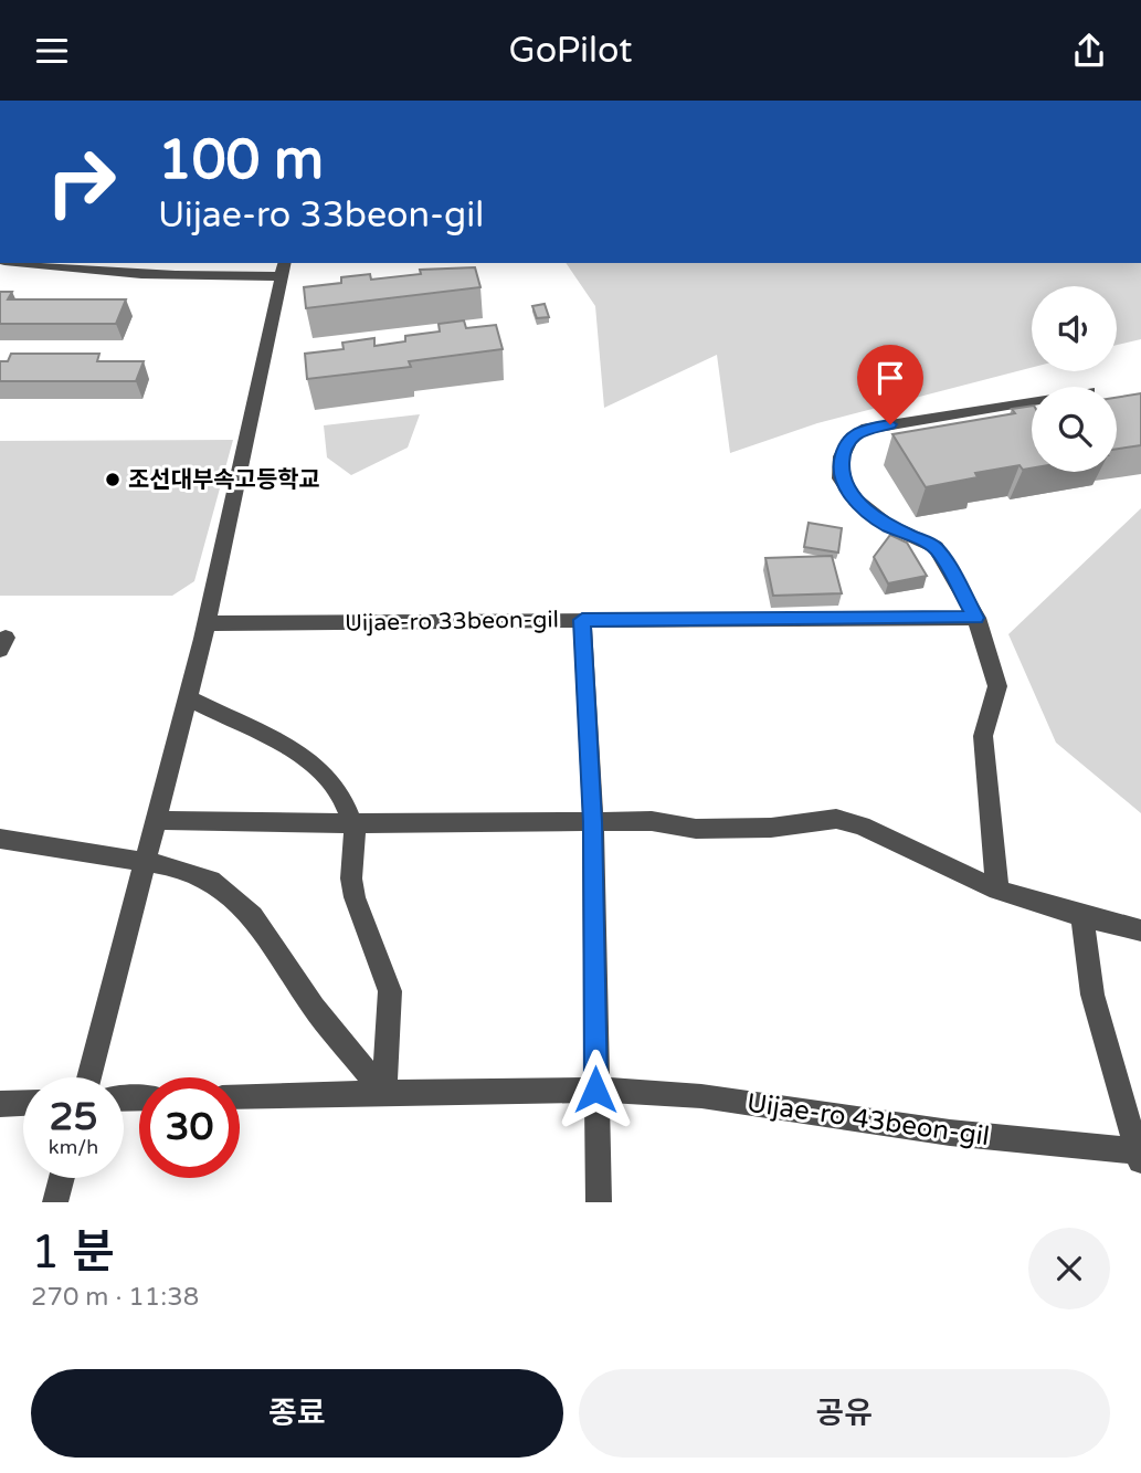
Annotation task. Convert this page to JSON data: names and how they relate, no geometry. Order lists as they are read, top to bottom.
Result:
{
  "streets": {
    "street": ["Uijae-ro 33beon-gil", "Uijae-ro 43beon-gil"]
  },
  "places": ["조선대부속고등학교"],
  "page": {
    "header": "GoPilot",
    "turn": ["100 m", "Uijae-ro 33beon-gil"],
    "speed": "25 km/h",
    "limit": "30",
    "heading": ["1 분", "270 m · 11:38"],
    "buttons": ["종료", "공유"]
  }
}
